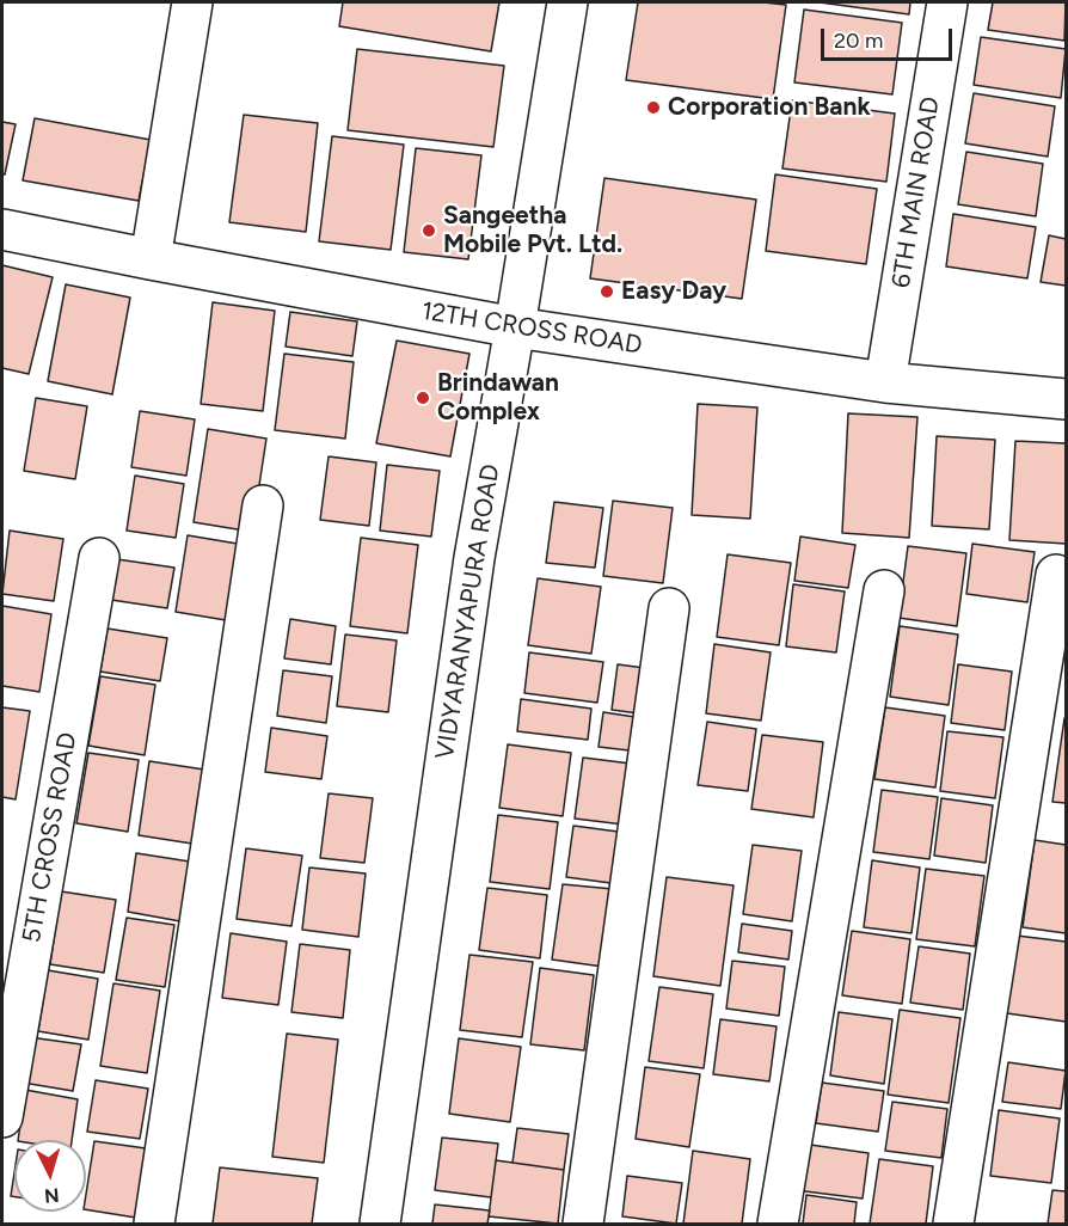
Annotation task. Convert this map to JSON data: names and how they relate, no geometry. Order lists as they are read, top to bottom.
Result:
{
  "streets": {
    "street": [
      "6TH MAIN ROAD",
      "12TH CROSS ROAD",
      "VIDYARANYAPURA ROAD",
      "5TH CROSS ROAD"
    ]
  },
  "crossings": [
    ["6TH MAIN ROAD", "12TH CROSS ROAD"],
    ["12TH CROSS ROAD", "VIDYARANYAPURA ROAD"]
  ],
  "places": [
    "Corporation Bank",
    "Sangeetha Mobile Pvt. Ltd.",
    "Easy Day",
    "Brindawan Complex"
  ],
  "scale_bar": "20 m",
  "north": "bottom"
}
